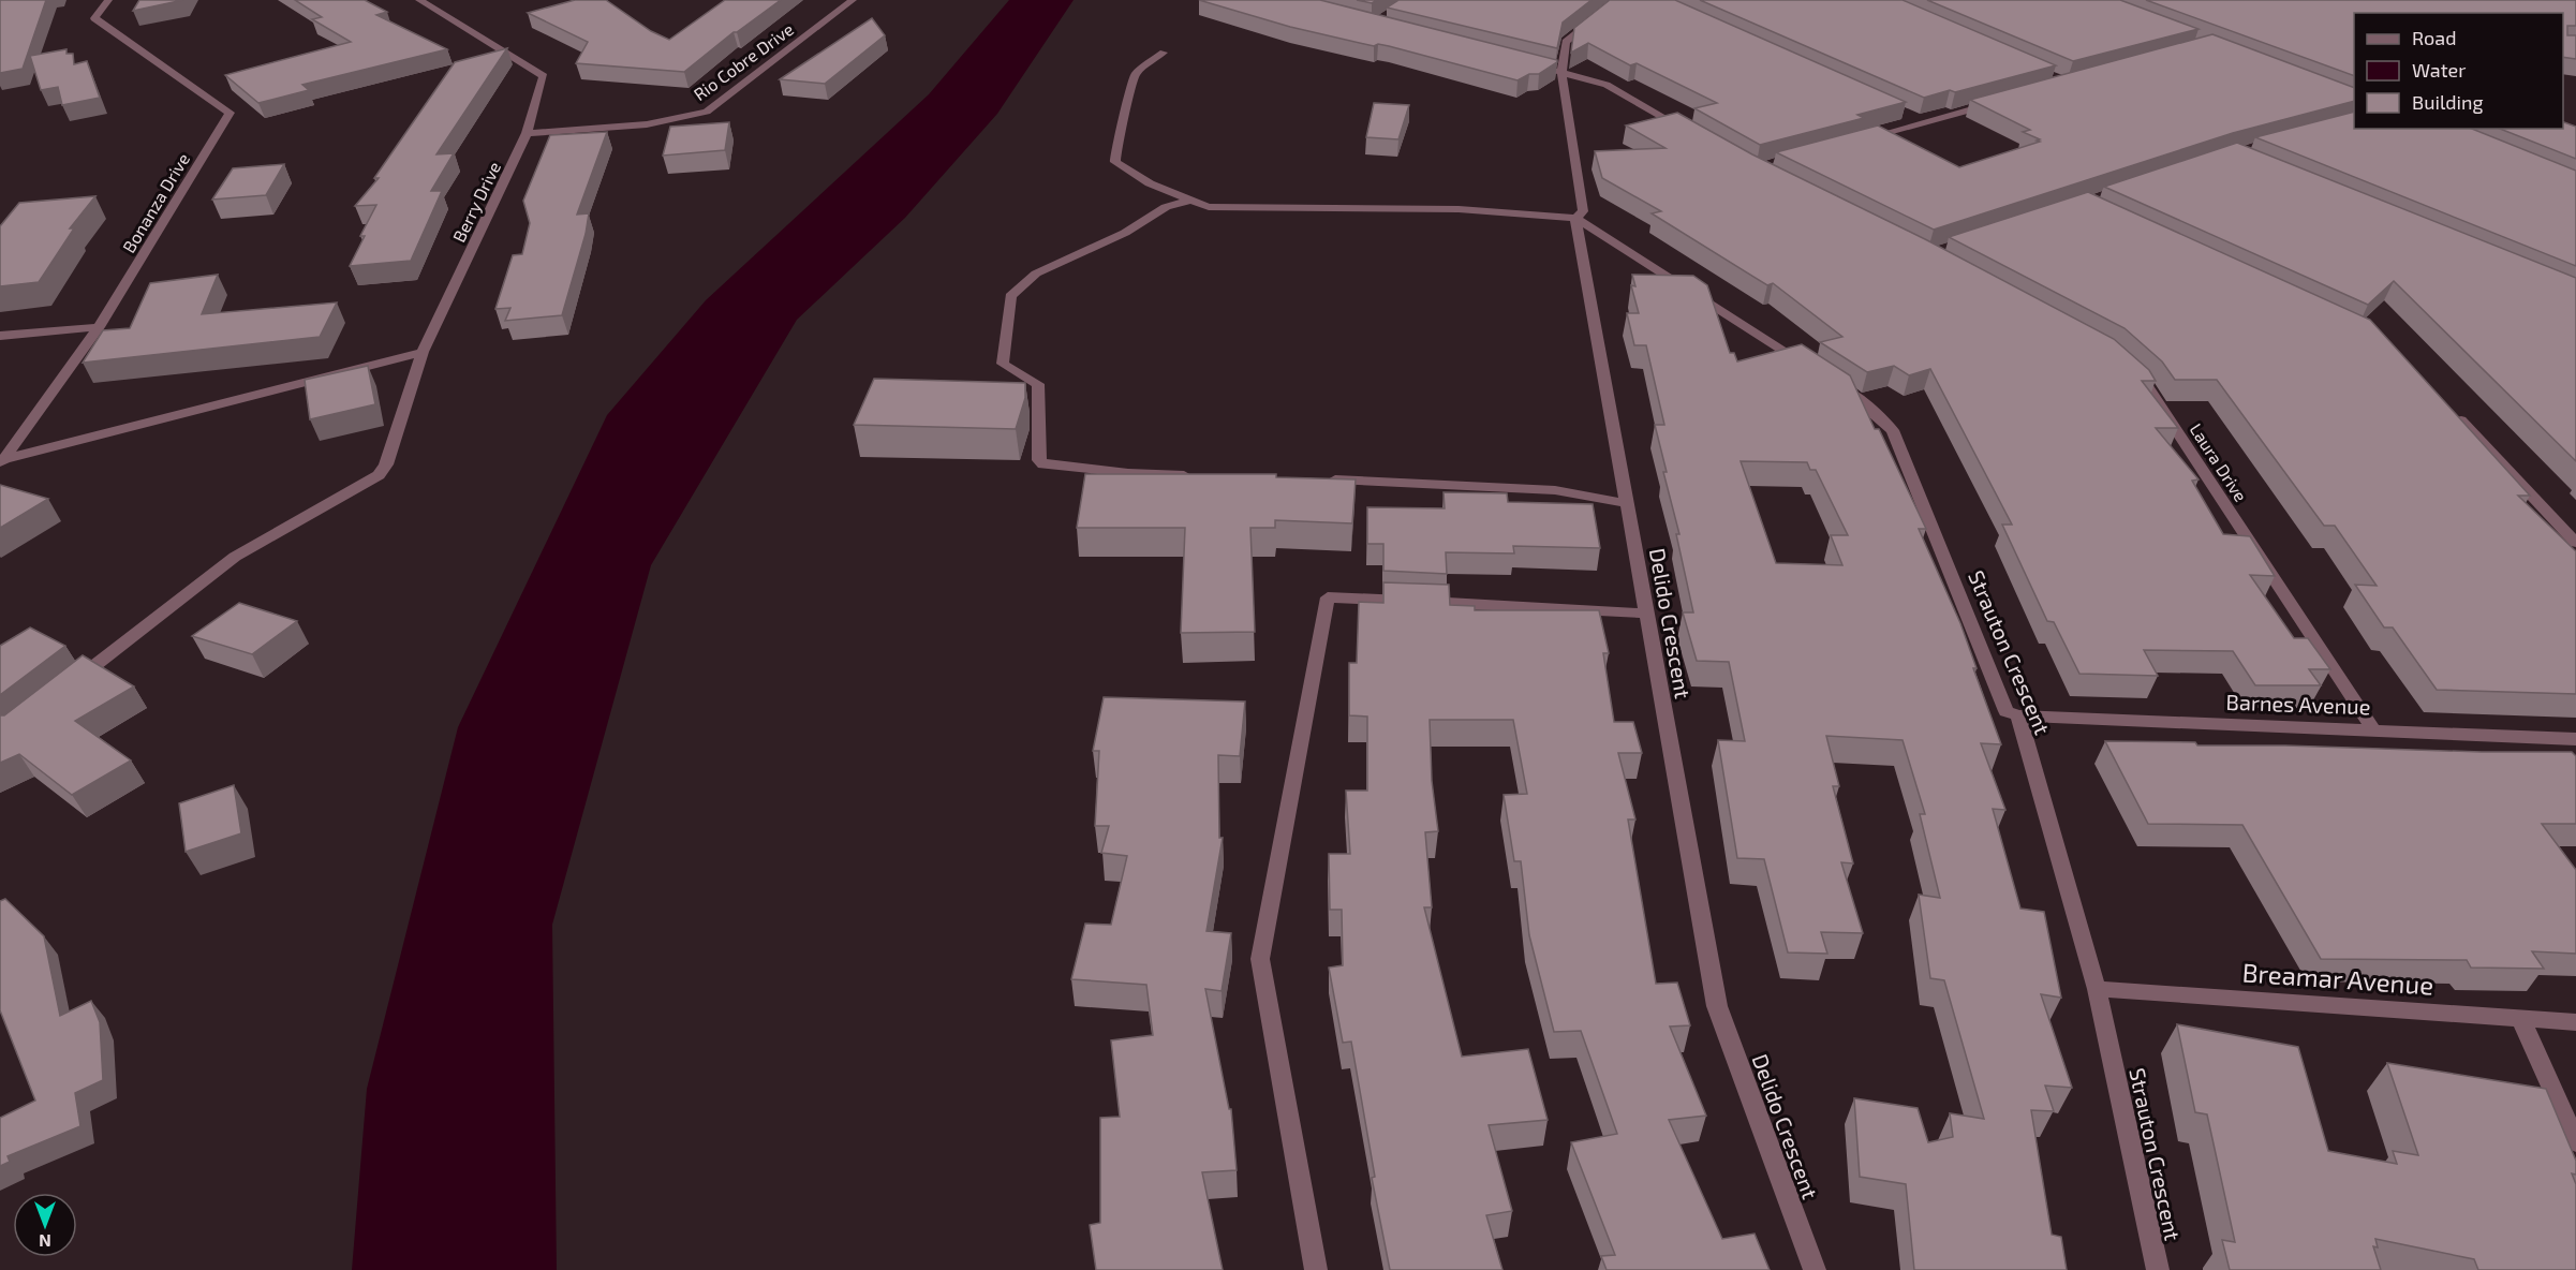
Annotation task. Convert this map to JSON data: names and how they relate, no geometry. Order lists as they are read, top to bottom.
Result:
{
  "streets": {
    "street": [
      "Rio Cobre Drive",
      "Berry Drive",
      "Bonanza Drive",
      "Laura Drive",
      "Delido Crescent",
      "Strauton Crescent",
      "Barnes Avenue",
      "Breamar Avenue"
    ]
  },
  "crossings": [
    ["Rio Cobre Drive", "Berry Drive"],
    ["Laura Drive", "Barnes Avenue"],
    ["Strauton Crescent", "Barnes Avenue"],
    ["Strauton Crescent", "Breamar Avenue"]
  ],
  "legend": ["Road", "Water", "Building"],
  "north": "bottom"
}
